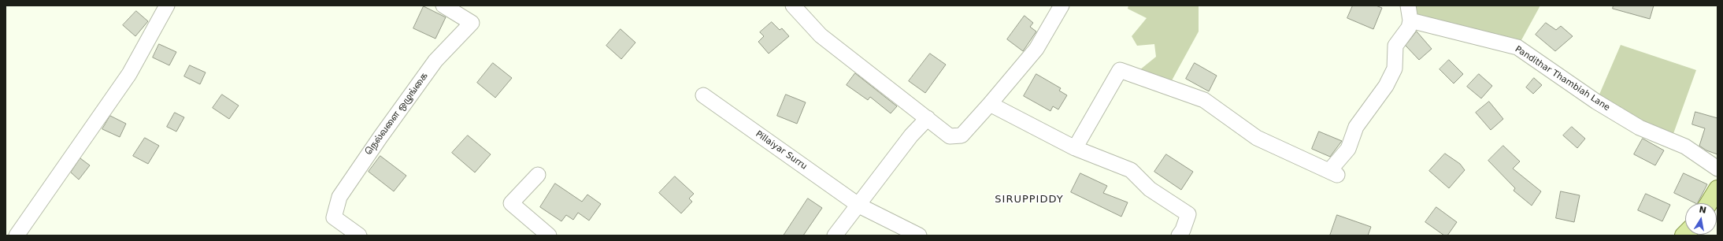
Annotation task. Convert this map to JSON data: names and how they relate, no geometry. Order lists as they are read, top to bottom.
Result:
{
  "streets": {
    "street": ["Pandithar Thambiah Lane", "நெல்வளை ஒழுங்கை", "Pillaiyar Surru"]
  },
  "districts": ["SIRUPPIDDY"],
  "north": "top"
}
